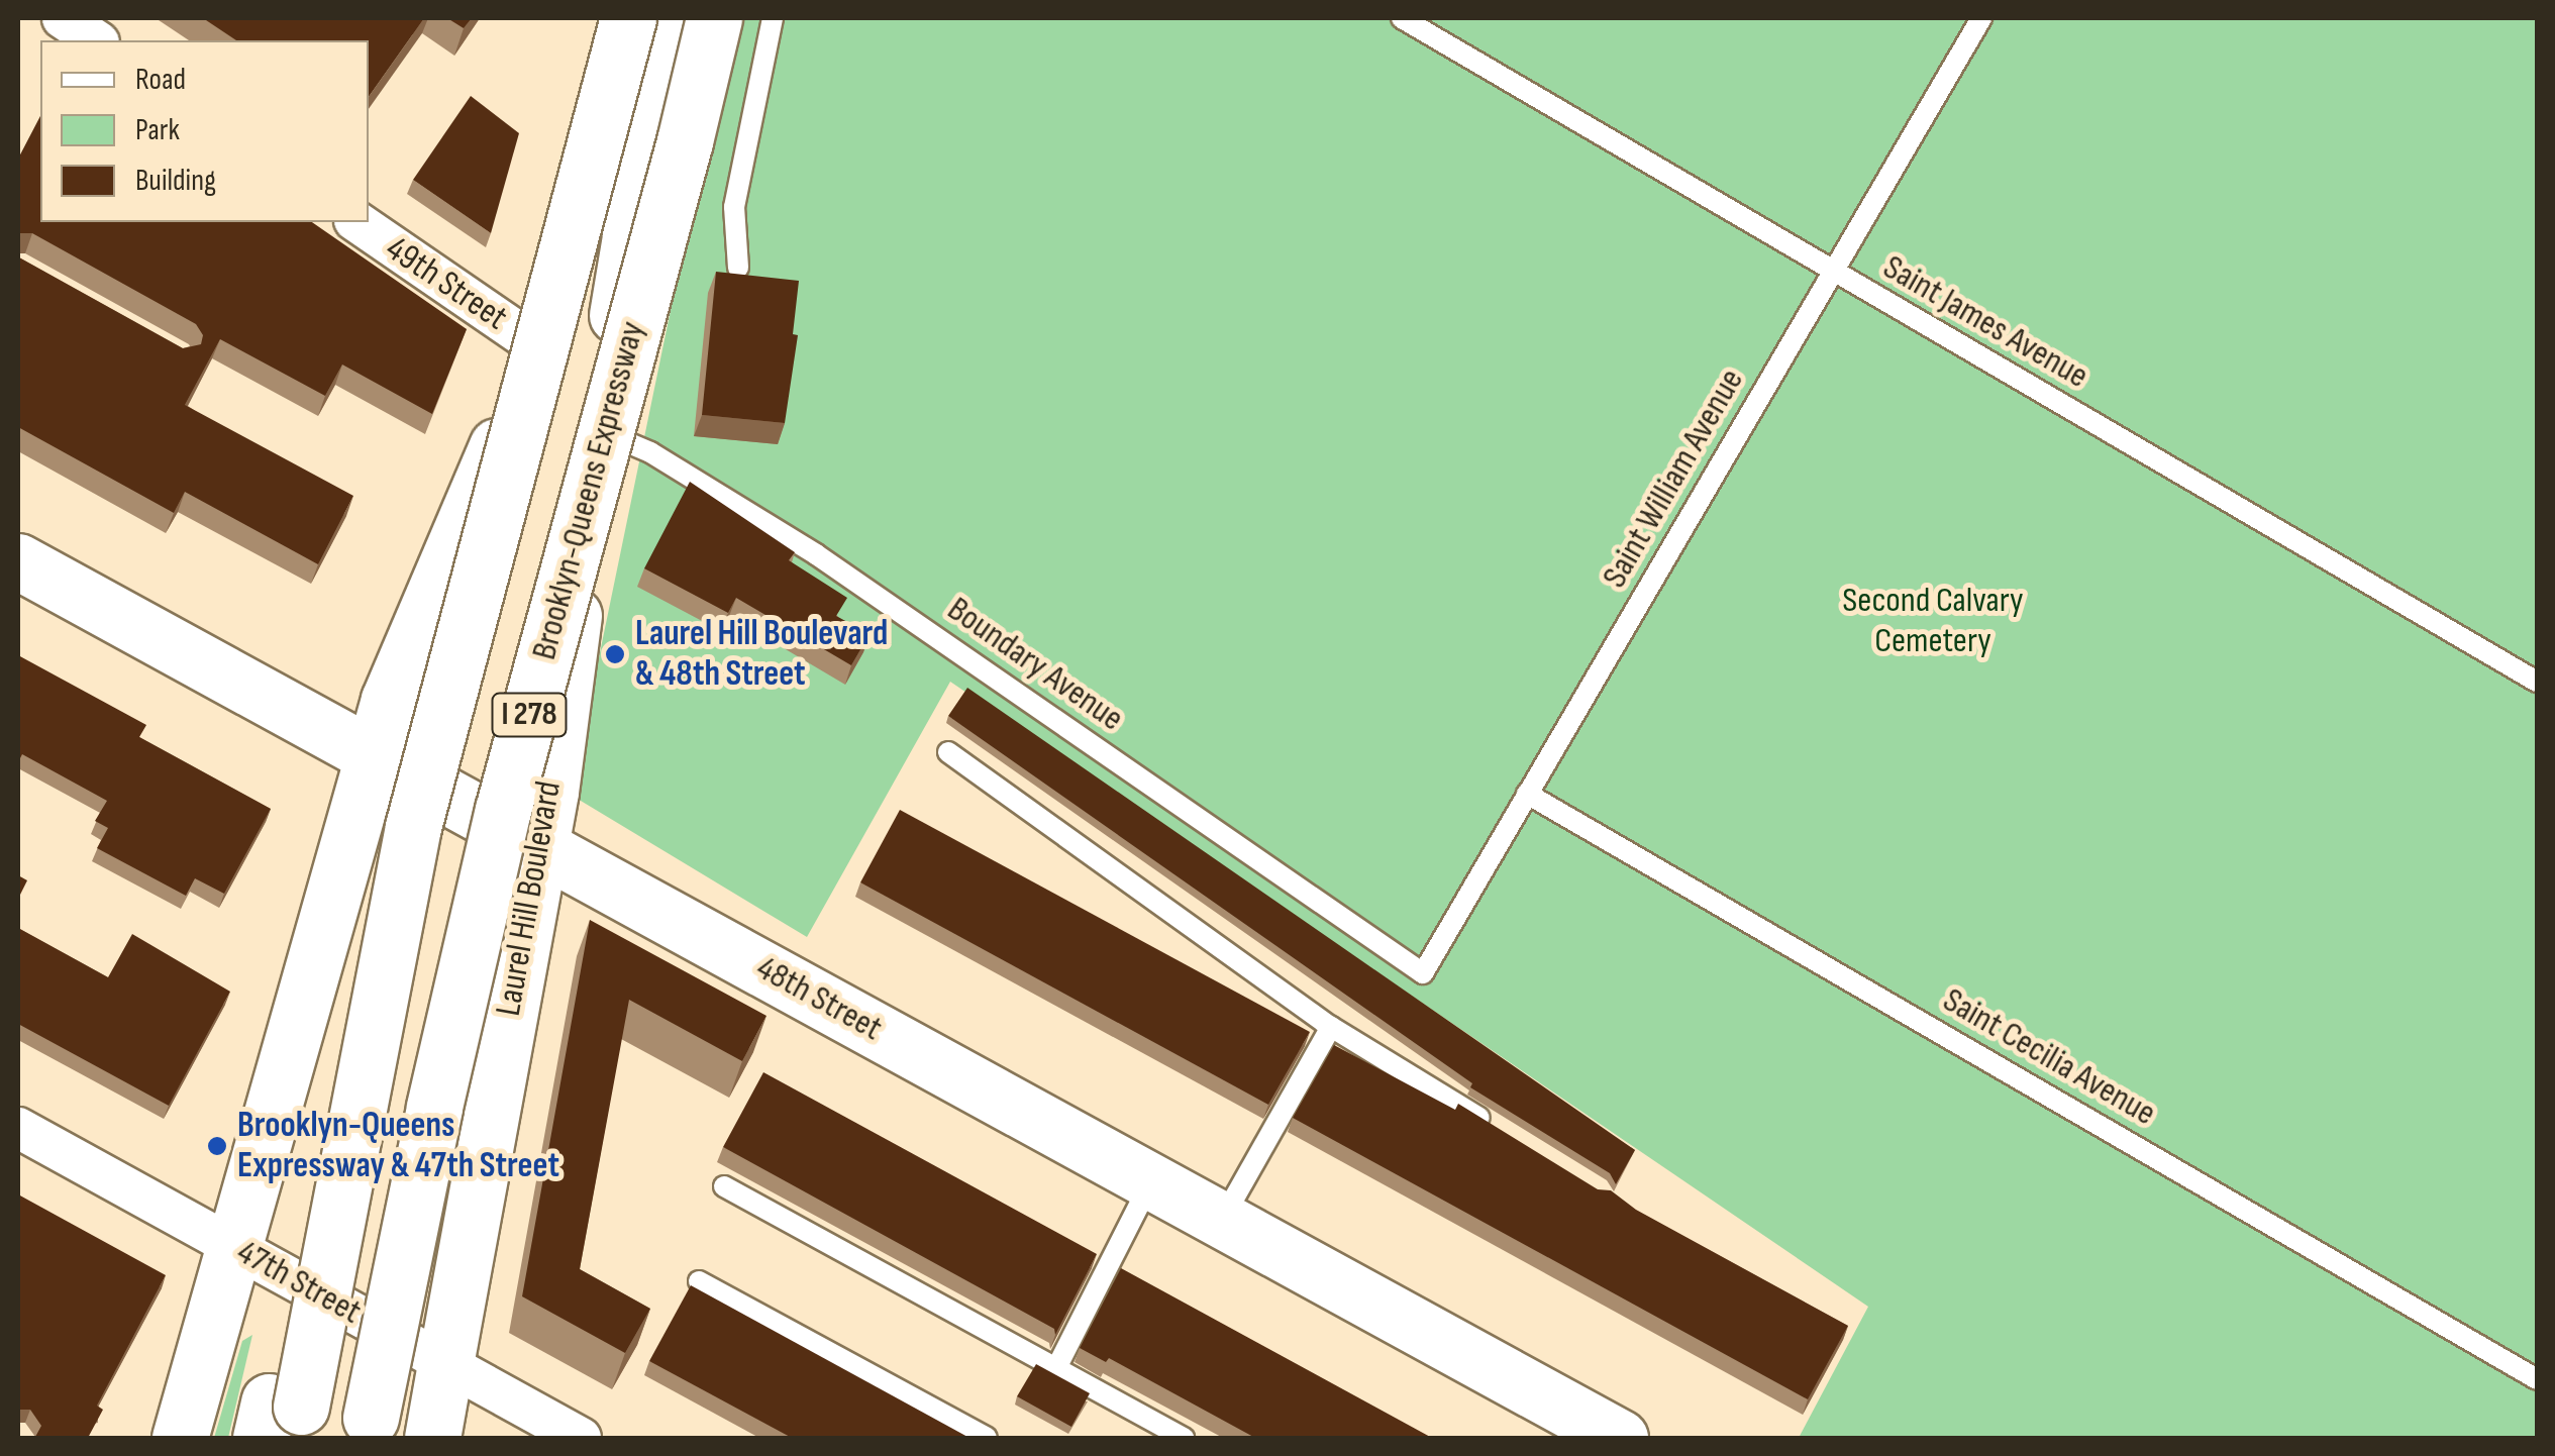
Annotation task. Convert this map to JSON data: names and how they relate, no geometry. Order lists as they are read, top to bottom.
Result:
{
  "streets": {
    "main road": [
      "Brooklyn-Queens Expressway",
      "I 278",
      "Laurel Hill Boulevard",
      "48th Street"
    ],
    "street": ["49th Street", "47th Street"],
    "lane": [
      "Saint James Avenue",
      "Saint William Avenue",
      "Boundary Avenue",
      "Saint Cecilia Avenue"
    ]
  },
  "crossings": [
    ["Saint James Avenue", "Saint William Avenue"],
    ["Saint William Avenue", "Boundary Avenue"],
    ["Saint William Avenue", "Saint Cecilia Avenue"],
    ["Boundary Avenue", "Laurel Hill Boulevard"],
    ["I 278", "Laurel Hill Boulevard"],
    ["Laurel Hill Boulevard", "48th Street"],
    ["Laurel Hill Boulevard", "47th Street"]
  ],
  "parks": ["Second Calvary Cemetery"],
  "places": ["Laurel Hill Boulevard & 48th Street", "Brooklyn-Queens Expressway & 47th Street"],
  "legend": ["Road", "Park", "Building"]
}
